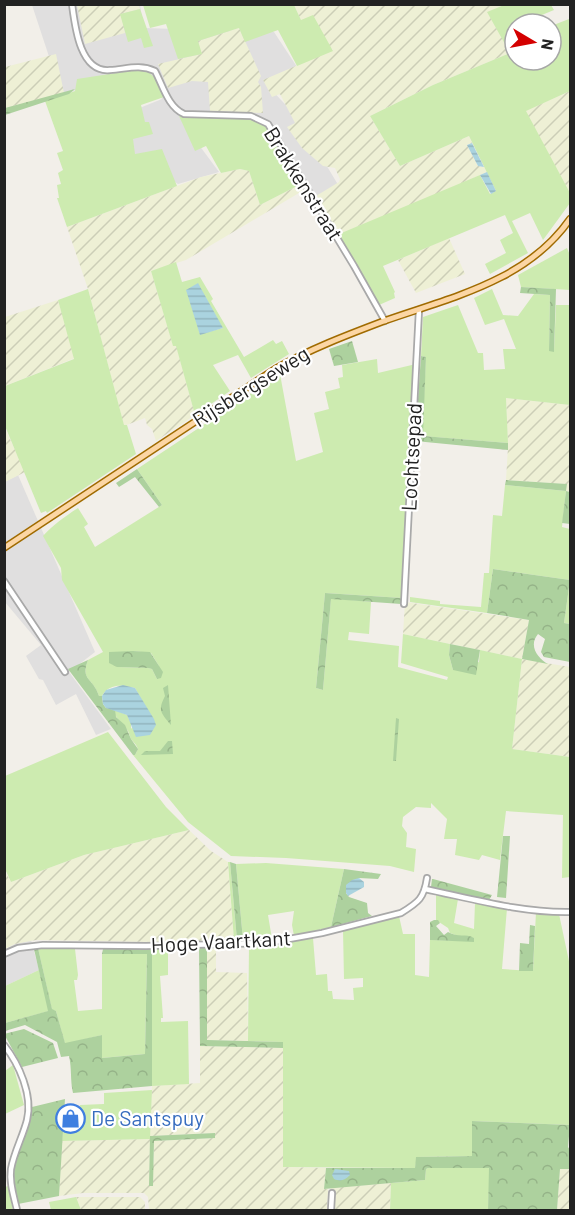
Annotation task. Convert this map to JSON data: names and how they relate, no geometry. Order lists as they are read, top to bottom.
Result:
{
  "streets": {
    "main road": ["Rijsbergseweg"],
    "street": ["Brakkenstraat", "Lochtsepad", "Hoge Vaartkant"]
  },
  "crossings": [
    ["Brakkenstraat", "Rijsbergseweg"],
    ["Rijsbergseweg", "Lochtsepad"]
  ],
  "places": {
    "shop": ["De Santspuy"]
  },
  "north": "right"
}
